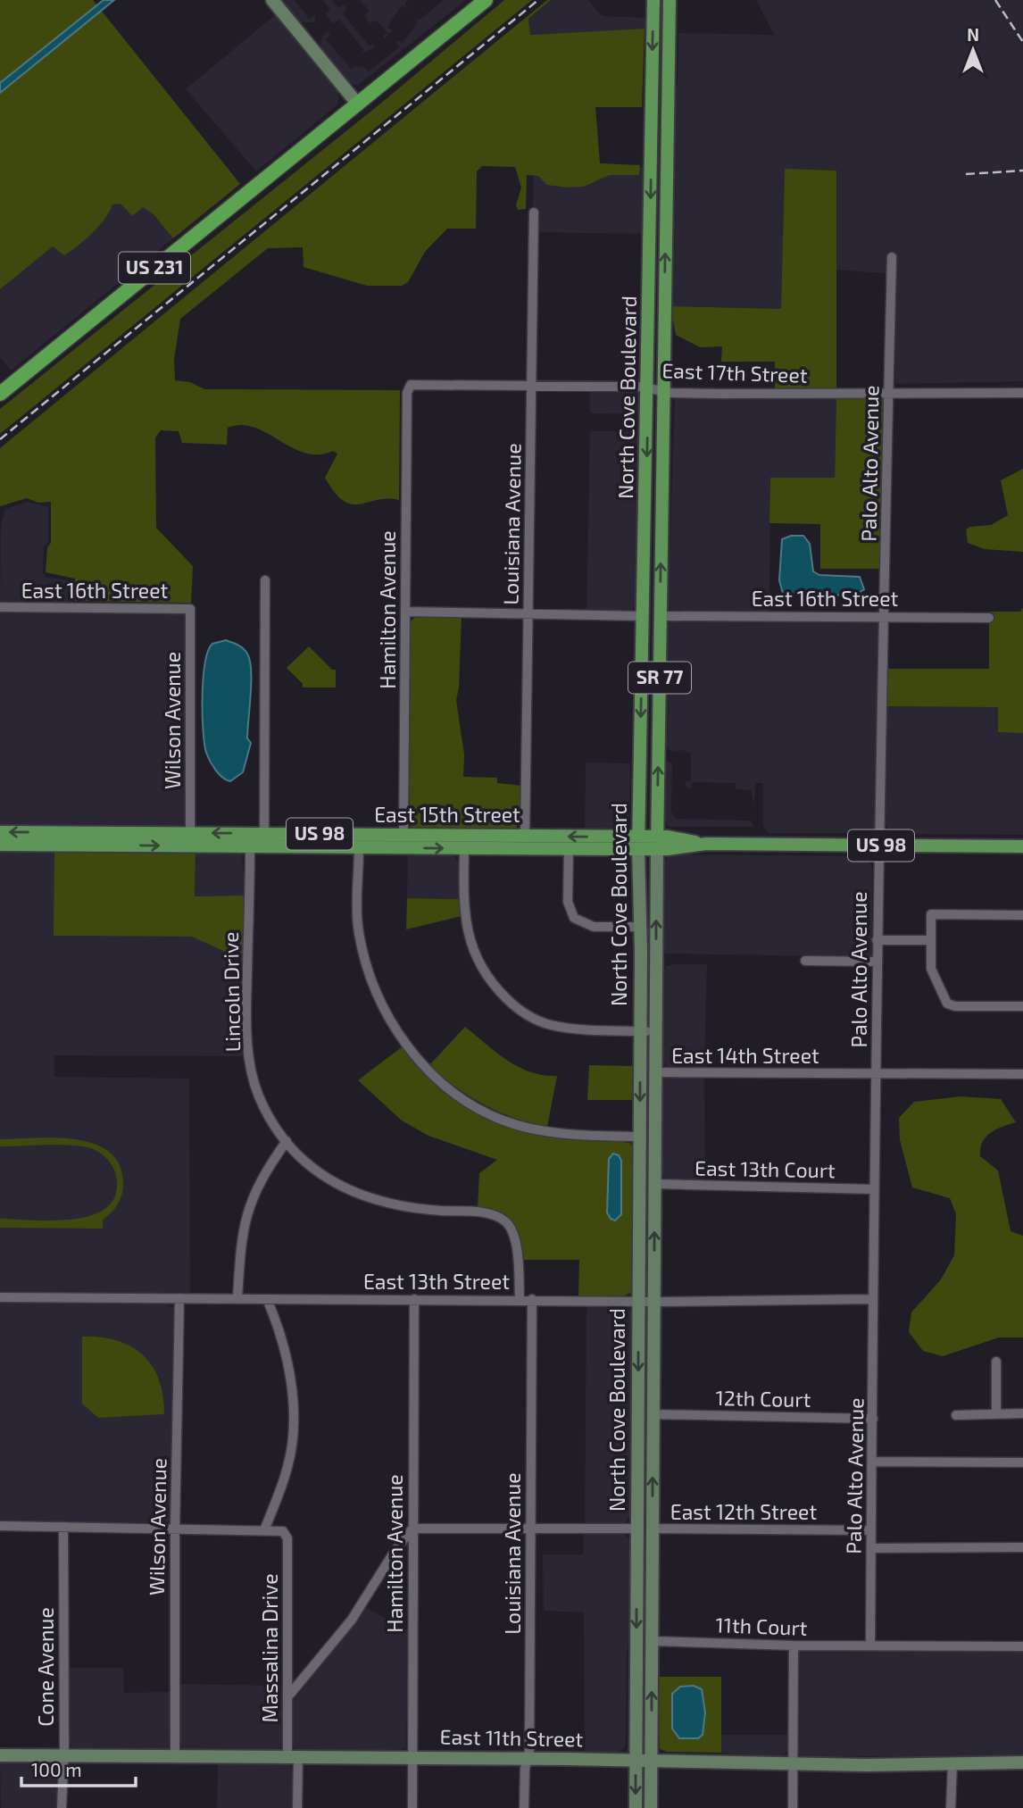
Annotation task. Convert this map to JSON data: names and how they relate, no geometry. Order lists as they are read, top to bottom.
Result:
{
  "streets": {
    "highway": ["US 231"],
    "main road": [
      "North Cove Boulevard",
      "SR 77",
      "East 15th Street",
      "US 98",
      "East 11th Street"
    ],
    "street": [
      "East 17th Street",
      "Palo Alto Avenue",
      "Louisiana Avenue",
      "East 16th Street",
      "Hamilton Avenue",
      "Wilson Avenue",
      "Lincoln Drive",
      "East 14th Street",
      "East 13th Court",
      "East 13th Street",
      "12th Court",
      "East 12th Street",
      "11th Court",
      "Massalina Drive",
      "Cone Avenue"
    ]
  },
  "crossings": [
    ["East 17th Street", "North Cove Boulevard"],
    ["East 17th Street", "Palo Alto Avenue"],
    ["East 17th Street", "Louisiana Avenue"],
    ["East 17th Street", "Hamilton Avenue"],
    ["North Cove Boulevard", "East 16th Street"],
    ["North Cove Boulevard", "East 15th Street"],
    ["North Cove Boulevard", "East 14th Street"],
    ["North Cove Boulevard", "East 13th Court"],
    ["North Cove Boulevard", "East 13th Street"],
    ["North Cove Boulevard", "12th Court"],
    ["North Cove Boulevard", "East 12th Street"],
    ["North Cove Boulevard", "11th Court"],
    ["North Cove Boulevard", "East 11th Street"],
    ["Palo Alto Avenue", "East 16th Street"],
    ["Palo Alto Avenue", "East 15th Street"],
    ["Palo Alto Avenue", "East 14th Street"],
    ["Palo Alto Avenue", "East 13th Court"],
    ["Palo Alto Avenue", "East 13th Street"],
    ["Palo Alto Avenue", "12th Court"],
    ["Palo Alto Avenue", "East 12th Street"],
    ["Palo Alto Avenue", "11th Court"],
    ["Louisiana Avenue", "East 15th Street"],
    ["Louisiana Avenue", "East 13th Street"],
    ["Louisiana Avenue", "East 11th Street"],
    ["East 16th Street", "Wilson Avenue"],
    ["Hamilton Avenue", "East 15th Street"],
    ["Hamilton Avenue", "East 13th Street"],
    ["Hamilton Avenue", "East 11th Street"],
    ["Wilson Avenue", "East 15th Street"],
    ["Wilson Avenue", "East 13th Street"],
    ["Wilson Avenue", "East 11th Street"],
    ["East 15th Street", "Lincoln Drive"],
    ["Lincoln Drive", "East 13th Street"],
    ["Massalina Drive", "East 11th Street"],
    ["Cone Avenue", "East 11th Street"]
  ],
  "scale_bar": "100 m",
  "north": "top"
}
